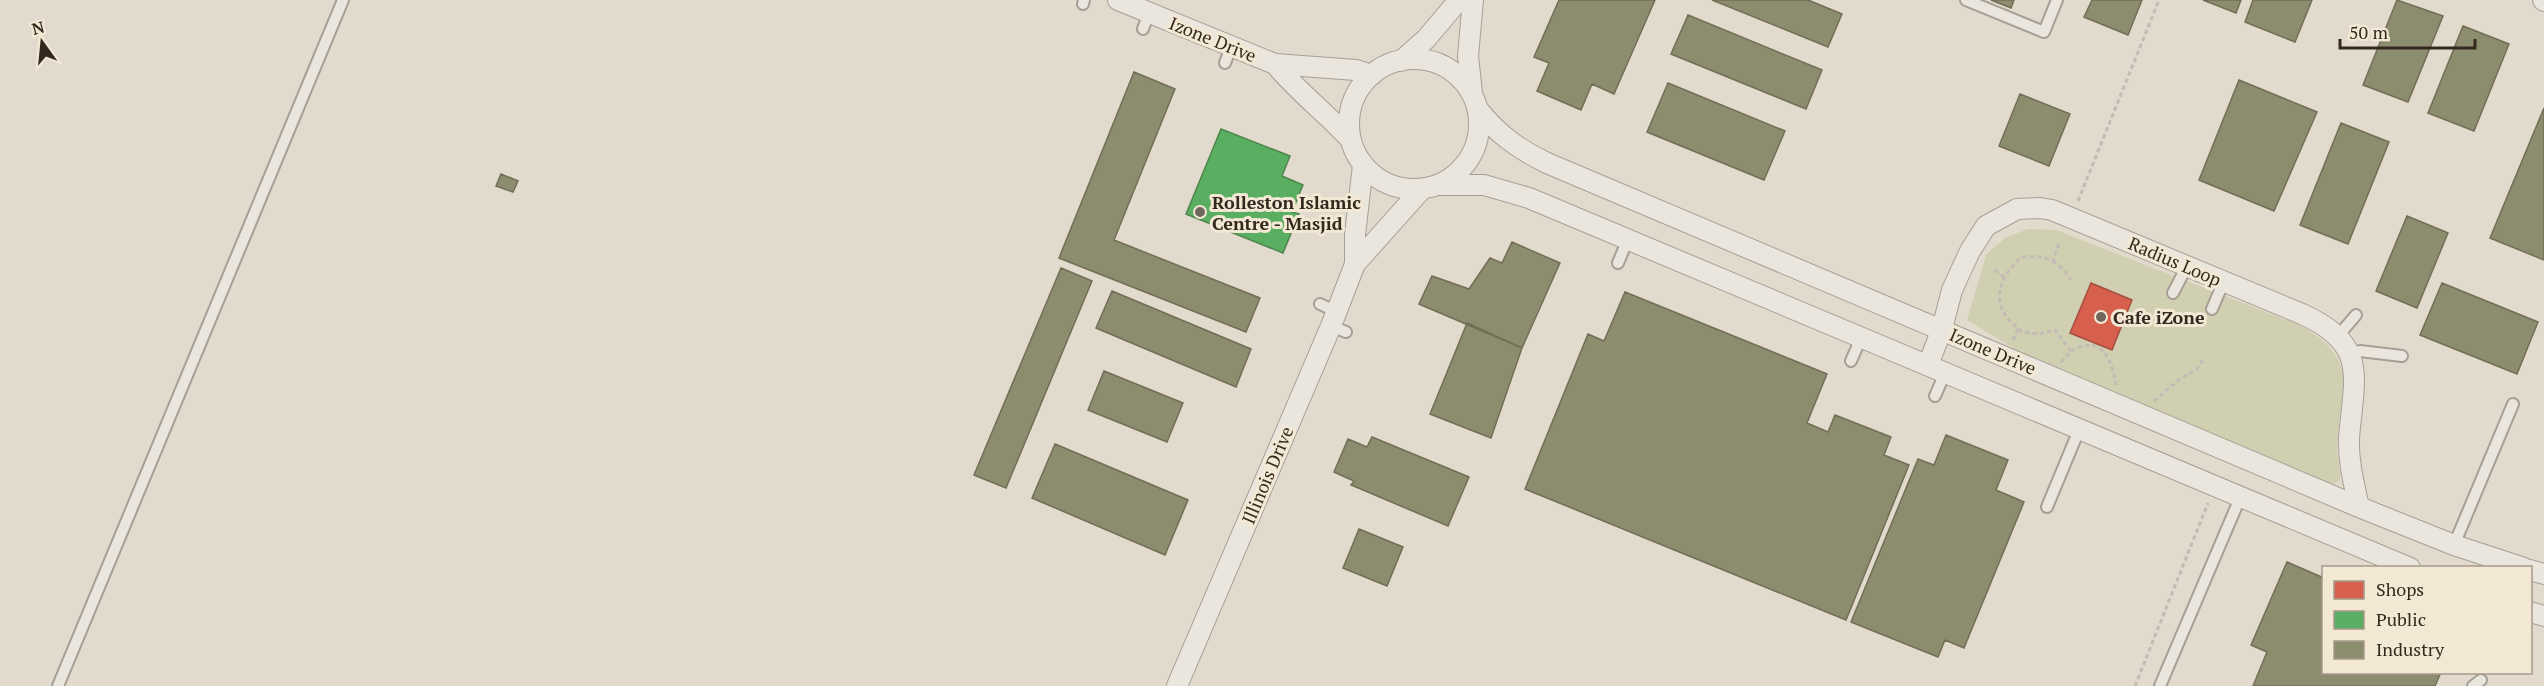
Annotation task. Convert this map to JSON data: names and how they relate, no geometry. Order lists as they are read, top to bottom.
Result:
{
  "streets": {
    "street": ["Izone Drive", "Radius Loop", "Illinois Drive"]
  },
  "crossings": [
    ["Izone Drive", "Radius Loop"],
    ["Izone Drive", "Illinois Drive"]
  ],
  "places": ["Rolleston Islamic Centre - Masjid", "Cafe iZone"],
  "legend": ["Shops", "Public", "Industry"],
  "scale_bar": "50 m",
  "north": "top"
}
